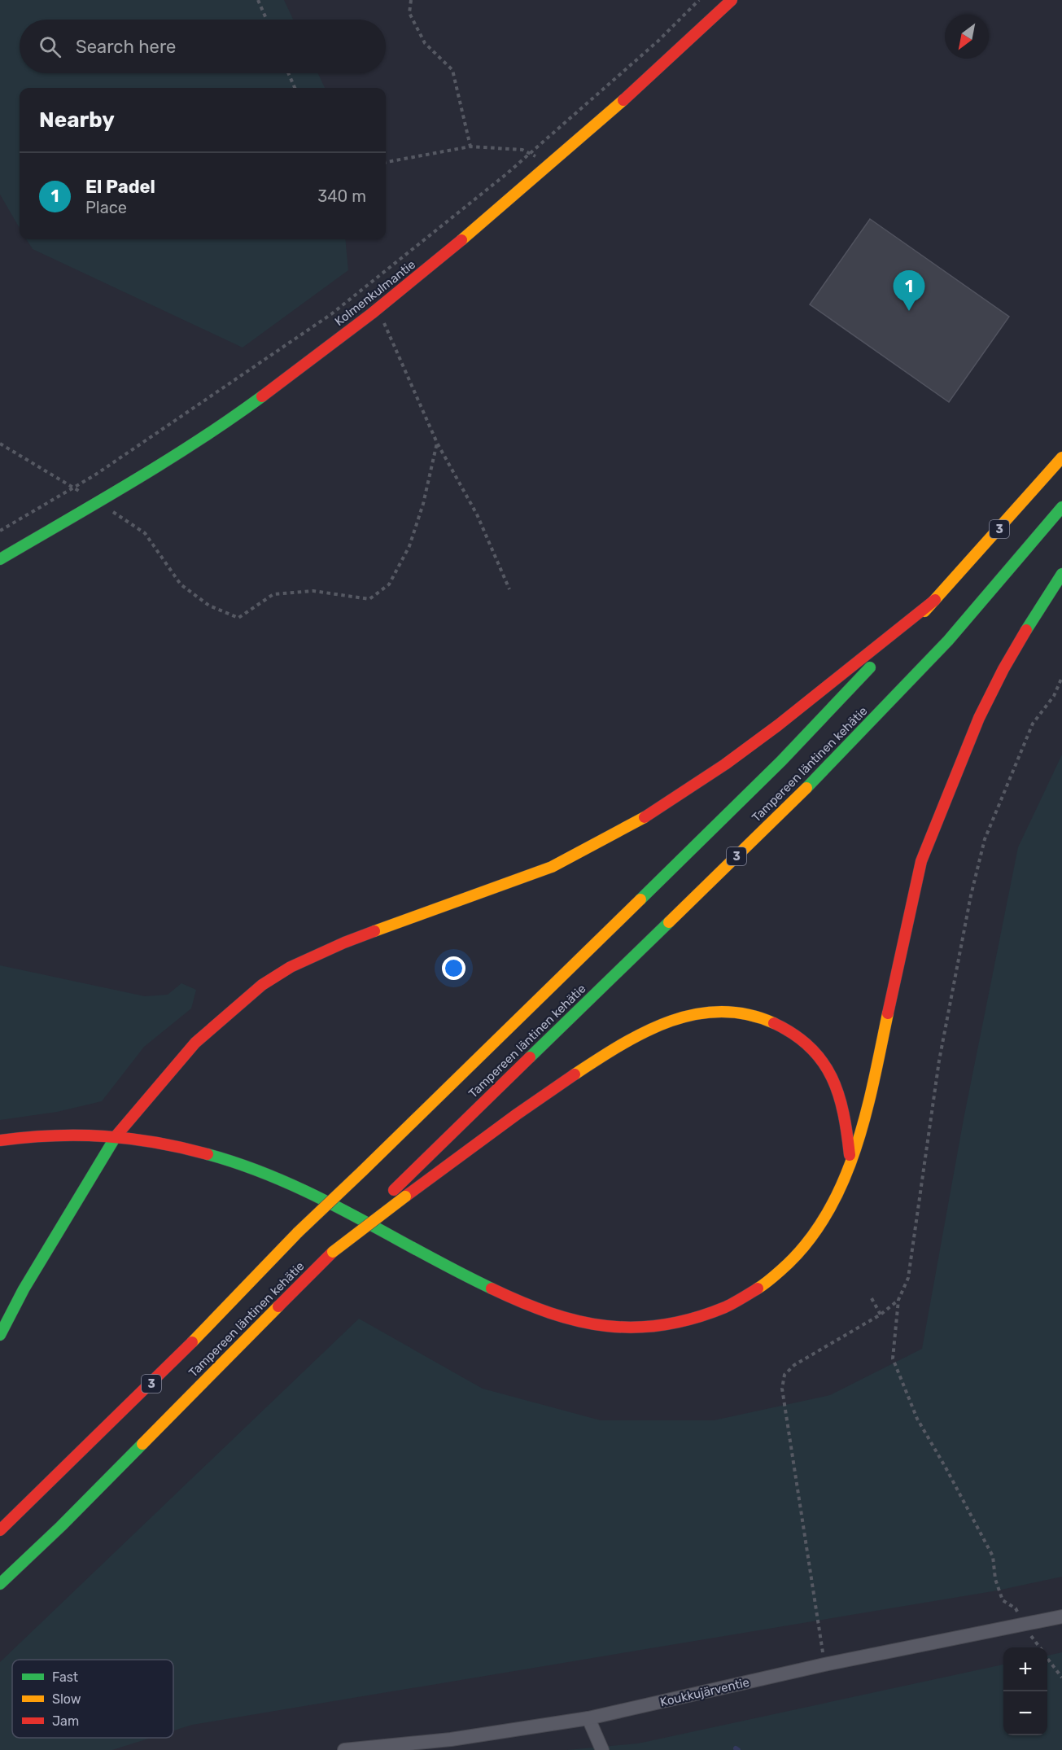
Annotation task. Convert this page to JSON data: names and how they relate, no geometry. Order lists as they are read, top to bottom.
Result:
{
  "streets": {
    "main road": ["Kolmenkulmantie", "3", "Tampereen läntinen kehätie"],
    "street": ["Koukkujärventie"]
  },
  "legend": ["Fast", "Slow", "Jam"],
  "north": "bottom left",
  "page": {
    "search": "Search here",
    "heading": "Nearby",
    "list": [
      {
        "mark": "1",
        "name": "El Padel",
        "note": "Place",
        "value": "340 m"
      }
    ],
    "pins": "1",
    "map_buttons": ["+", "−"]
  }
}
